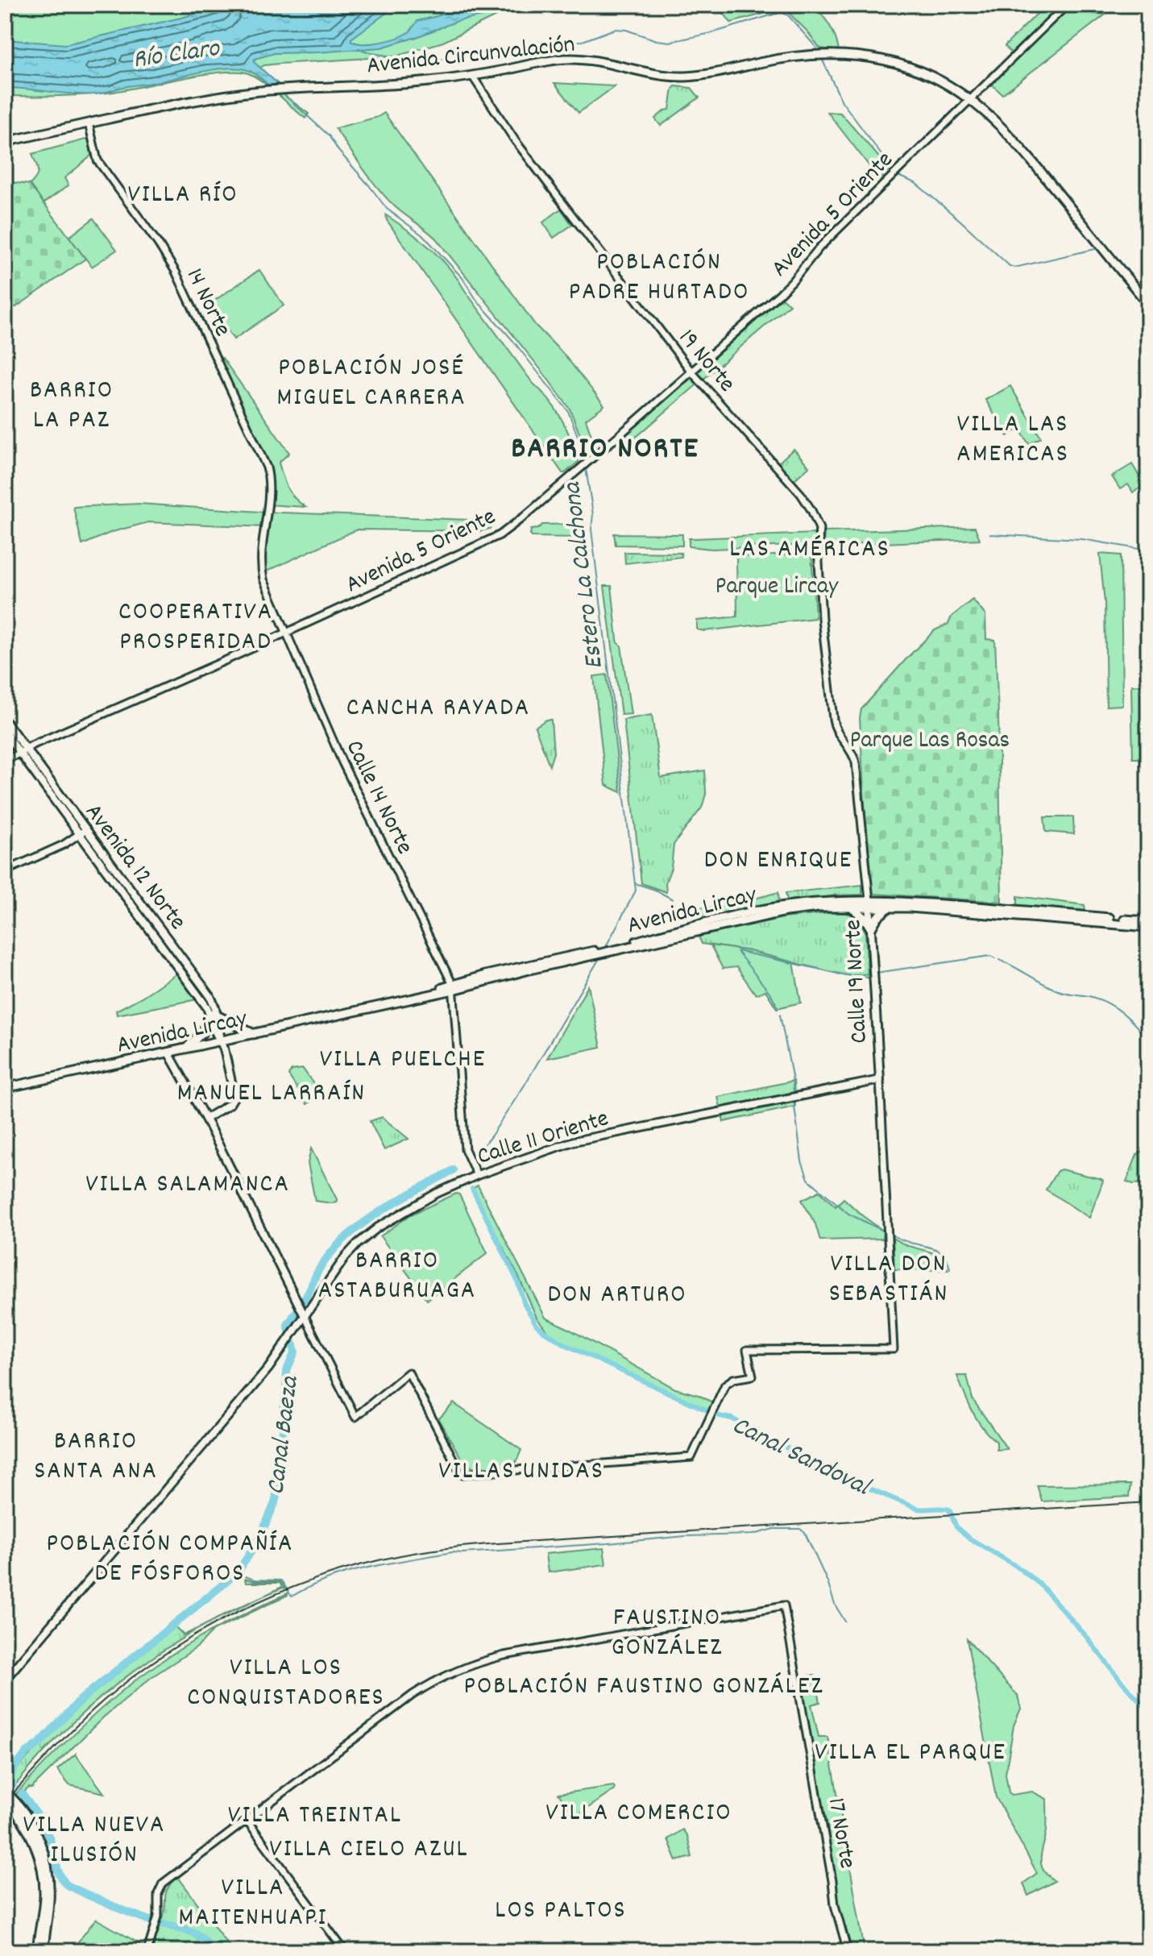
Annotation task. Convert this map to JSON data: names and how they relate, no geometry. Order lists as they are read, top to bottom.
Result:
{
  "streets": {
    "main road": [
      "Avenida Circunvalación",
      "Avenida 12 Norte",
      "Avenida Lircay",
      "Calle 19 Norte",
      "Calle 11 Oriente"
    ],
    "street": [
      "Avenida 5 Oriente",
      "14 Norte",
      "19 Norte",
      "Calle 14 Norte",
      "17 Norte"
    ]
  },
  "crossings": [
    ["Avenida Circunvalación", "Avenida 5 Oriente"],
    ["Avenida Circunvalación", "14 Norte"],
    ["Avenida Circunvalación", "19 Norte"],
    ["Avenida 5 Oriente", "19 Norte"],
    ["Avenida 5 Oriente", "Calle 14 Norte"],
    ["Avenida 5 Oriente", "Avenida 12 Norte"],
    ["14 Norte", "Calle 14 Norte"],
    ["19 Norte", "Calle 19 Norte"],
    ["Calle 14 Norte", "Avenida Lircay"],
    ["Avenida 12 Norte", "Avenida Lircay"],
    ["Avenida Lircay", "Calle 19 Norte"],
    ["Calle 19 Norte", "Calle 11 Oriente"]
  ],
  "districts": [
    "VILLA RÍO",
    "POBLACIÓN PADRE HURTADO",
    "POBLACIÓN JOSÉ MIGUEL CARRERA",
    "BARRIO LA PAZ",
    "VILLA LAS AMERICAS",
    "BARRIO NORTE",
    "LAS AMÉRICAS",
    "COOPERATIVA PROSPERIDAD",
    "CANCHA RAYADA",
    "DON ENRIQUE",
    "VILLA PUELCHE",
    "MANUEL LARRAÍN",
    "VILLA SALAMANCA",
    "BARRIO ASTABURUAGA",
    "VILLA DON SEBASTIÁN",
    "DON ARTURO",
    "BARRIO SANTA ANA",
    "VILLAS UNIDAS",
    "POBLACIÓN COMPAÑÍA DE FÓSFOROS",
    "FAUSTINO GONZÁLEZ",
    "VILLA LOS CONQUISTADORES",
    "POBLACIÓN FAUSTINO GONZÁLEZ",
    "VILLA EL PARQUE",
    "VILLA COMERCIO",
    "VILLA TREINTAL",
    "VILLA NUEVA ILUSIÓN",
    "VILLA CIELO AZUL",
    "VILLA MAITENHUAPI",
    "LOS PALTOS"
  ],
  "water": [
    "Río Claro",
    "Estero La Calchona",
    "Canal Baeza",
    "Canal Sandoval"
  ],
  "parks": ["Parque Lircay", "Parque Las Rosas"]
}
